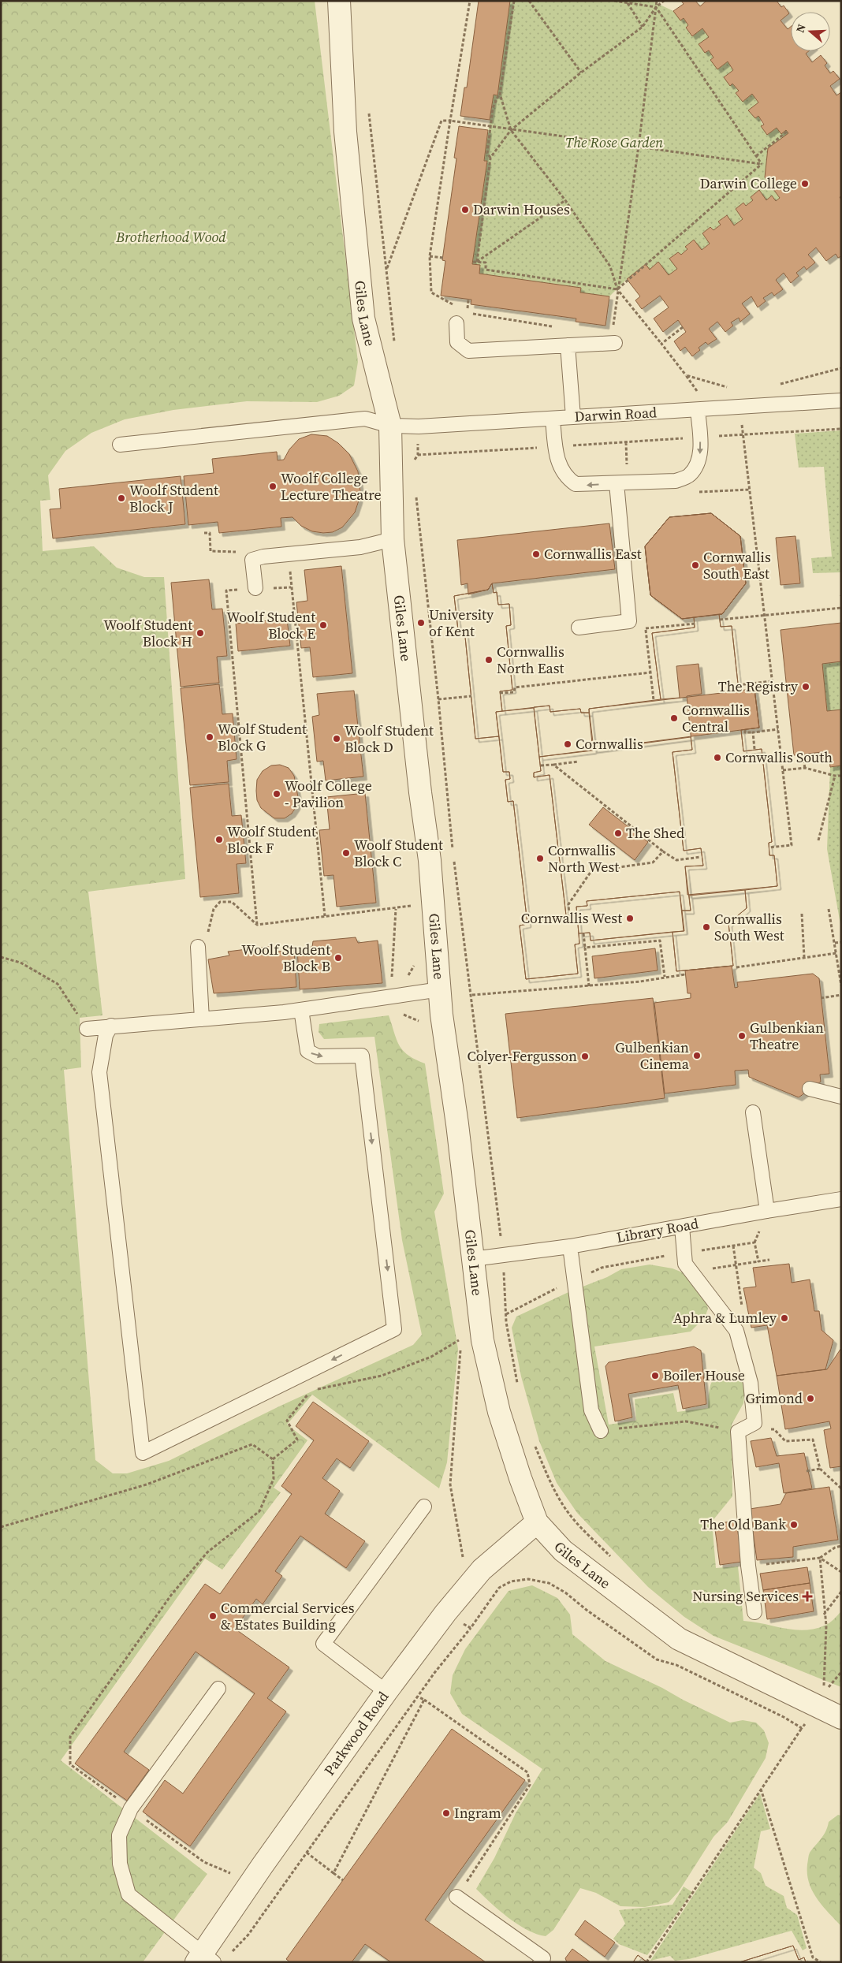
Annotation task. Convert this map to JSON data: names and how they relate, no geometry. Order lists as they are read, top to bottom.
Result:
{
  "streets": {
    "street": ["Giles Lane", "Parkwood Road"],
    "lane": ["Darwin Road", "Library Road"]
  },
  "crossings": [
    ["Giles Lane", "Darwin Road"],
    ["Giles Lane", "Library Road"],
    ["Giles Lane", "Parkwood Road"]
  ],
  "parks": ["The Rose Garden", "Brotherhood Wood"],
  "places": {
    "other": [
      "Darwin College",
      "Darwin Houses",
      "Woolf College Lecture Theatre",
      "Woolf Student Block J",
      "Cornwallis East",
      "Cornwallis South East",
      "University of Kent",
      "Woolf Student Block E",
      "Woolf Student Block H",
      "Cornwallis North East",
      "The Registry",
      "Cornwallis Central",
      "Woolf Student Block G",
      "Woolf Student Block D",
      "Cornwallis",
      "Cornwallis South",
      "Woolf College - Pavilion",
      "The Shed",
      "Woolf Student Block F",
      "Woolf Student Block C",
      "Cornwallis North West",
      "Cornwallis West",
      "Cornwallis South West",
      "Woolf Student Block B",
      "Gulbenkian Theatre",
      "Gulbenkian Cinema",
      "Colyer-Fergusson",
      "Aphra & Lumley",
      "Boiler House",
      "Grimond",
      "The Old Bank",
      "Commercial Services & Estates Building",
      "Ingram"
    ],
    "health": ["Nursing Services"]
  },
  "north": "left"
}
